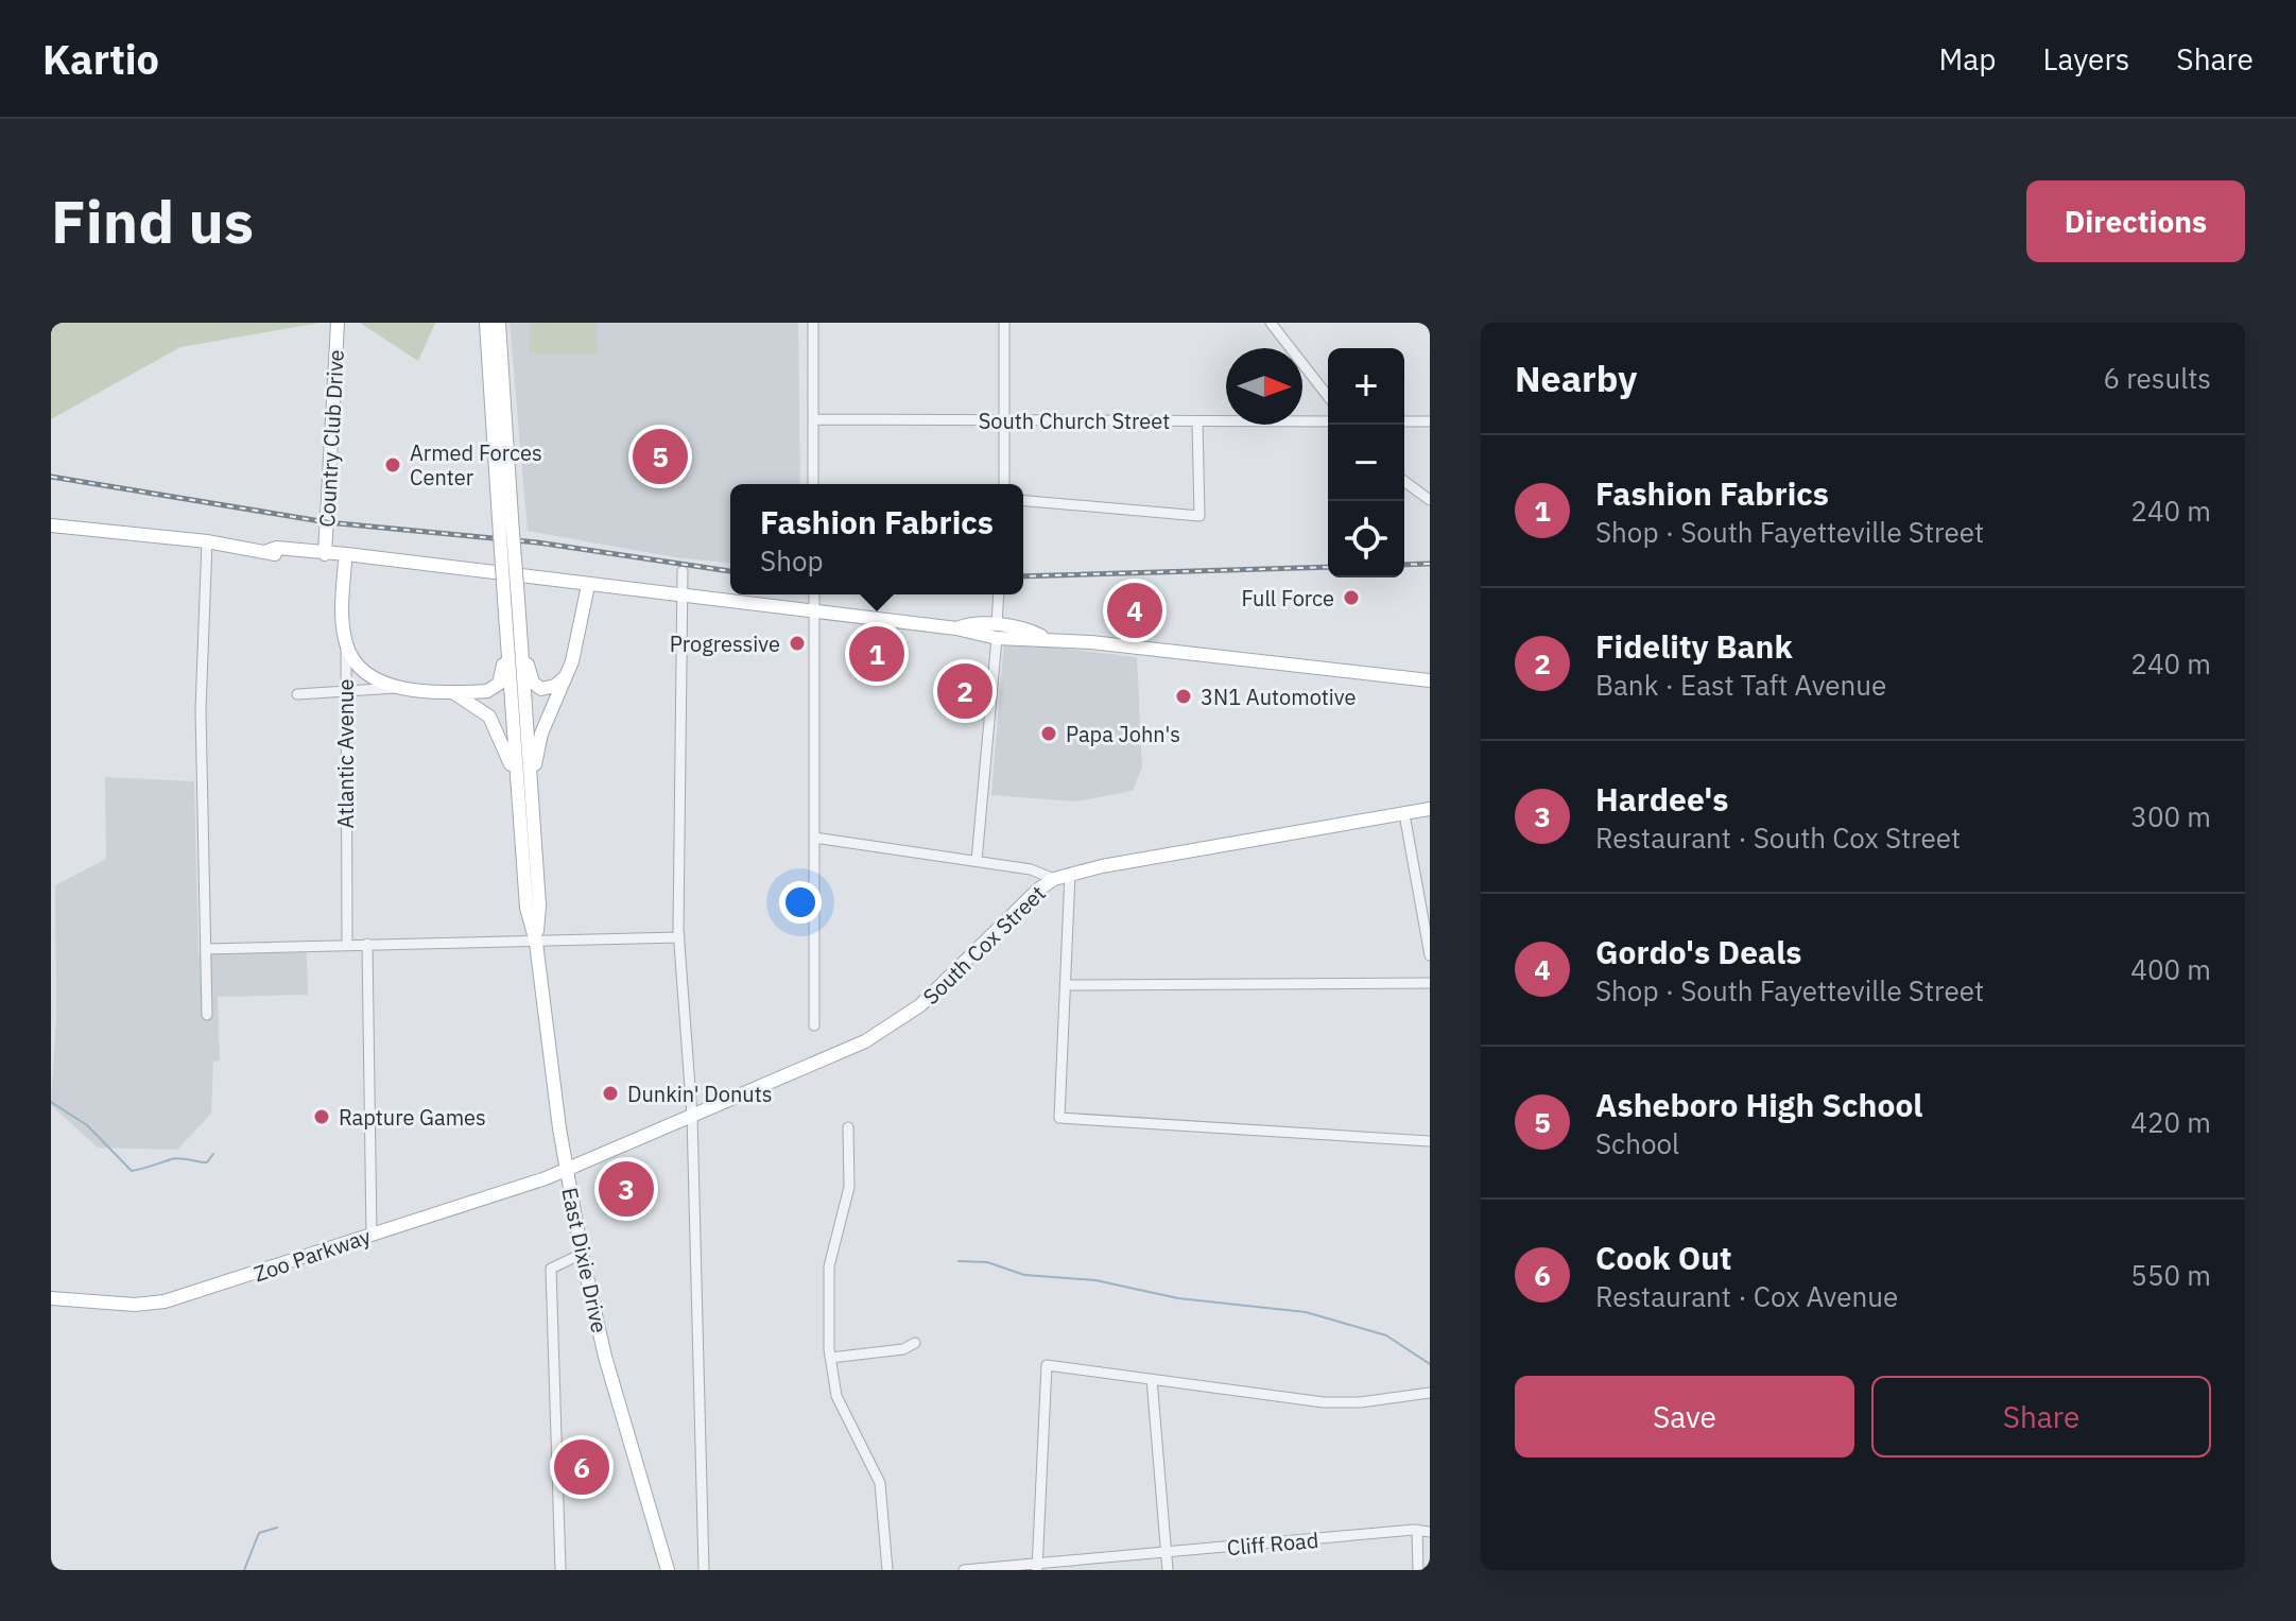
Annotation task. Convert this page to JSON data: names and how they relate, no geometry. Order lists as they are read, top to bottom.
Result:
{
  "streets": {
    "main road": [
      "Country Club Drive",
      "Atlantic Avenue",
      "South Cox Street",
      "Zoo Parkway",
      "East Dixie Drive"
    ],
    "street": ["South Church Street", "Cliff Road"]
  },
  "crossings": [
    ["South Cox Street", "Zoo Parkway"],
    ["South Cox Street", "East Dixie Drive"],
    ["Zoo Parkway", "East Dixie Drive"]
  ],
  "places": [
    "Armed Forces Center",
    "Full Force",
    "Progressive",
    "3N1 Automotive",
    "Papa John's",
    "Dunkin' Donuts",
    "Rapture Games"
  ],
  "north": "right",
  "page": {
    "header": "Kartio",
    "nav": ["Map", "Layers", "Share"],
    "buttons": [
      "Directions",
      ["Save", "Share"]
    ],
    "title": "Find us",
    "heading": ["Nearby", "6 results"],
    "map_buttons": ["+", "−"],
    "pins": [
      "5",
      "4",
      "1",
      "2",
      "3",
      "6"
    ],
    "list": [
      {
        "mark": "1",
        "name": "Fashion Fabrics",
        "note": "Shop · South Fayetteville Street",
        "value": "240 m"
      },
      {
        "mark": "2",
        "name": "Fidelity Bank",
        "note": "Bank · East Taft Avenue",
        "value": "240 m"
      },
      {
        "mark": "3",
        "name": "Hardee's",
        "note": "Restaurant · South Cox Street",
        "value": "300 m"
      },
      {
        "mark": "4",
        "name": "Gordo's Deals",
        "note": "Shop · South Fayetteville Street",
        "value": "400 m"
      },
      {
        "mark": "5",
        "name": "Asheboro High School",
        "note": "School",
        "value": "420 m"
      },
      {
        "mark": "6",
        "name": "Cook Out",
        "note": "Restaurant · Cox Avenue",
        "value": "550 m"
      }
    ],
    "popup": ["Fashion Fabrics", "Shop"]
  }
}
